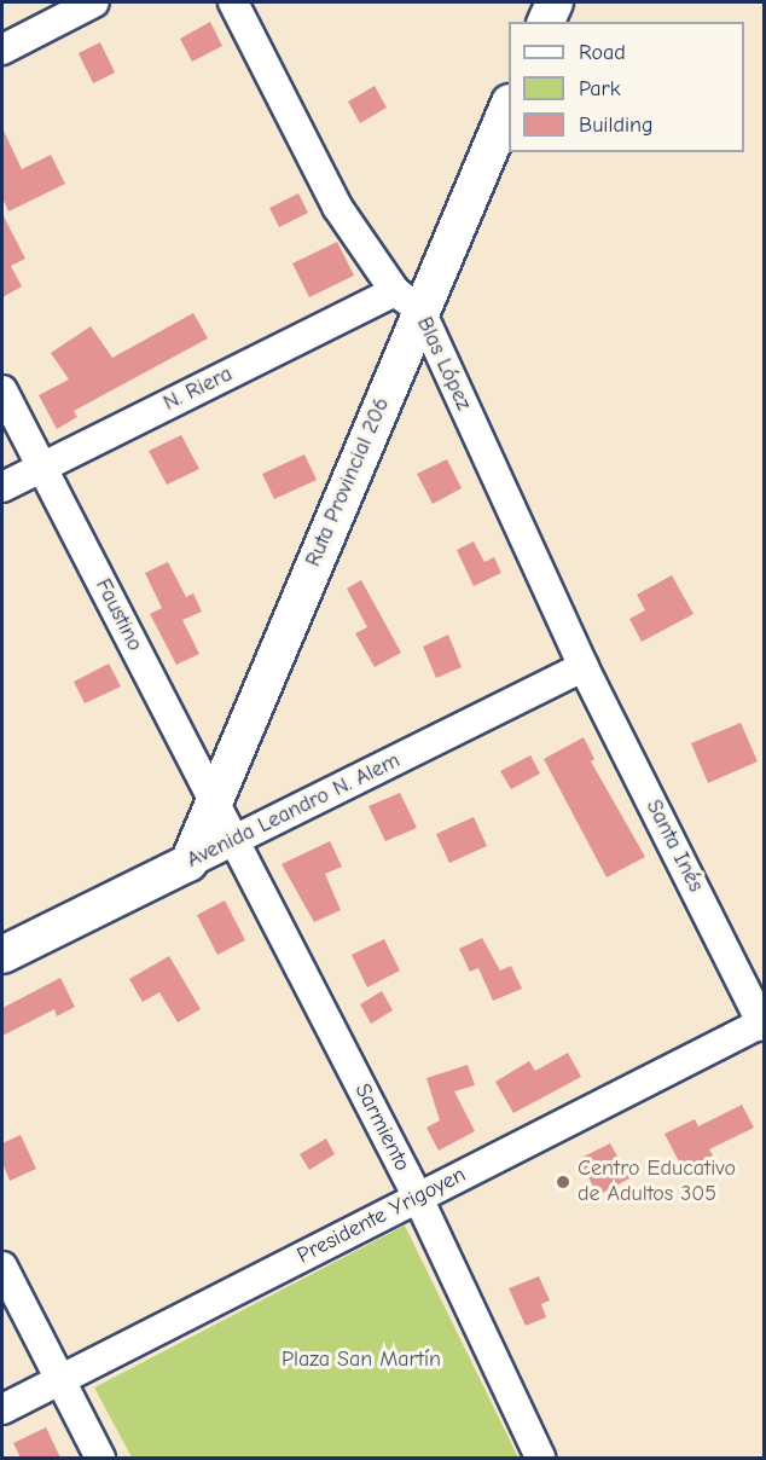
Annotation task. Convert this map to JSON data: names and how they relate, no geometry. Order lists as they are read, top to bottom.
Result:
{
  "streets": {
    "main road": ["Ruta Provincial 206", "Avenida Leandro N. Alem"],
    "street": [
      "Blas López",
      "N. Riera",
      "Faustino",
      "Santa Inés",
      "Sarmiento",
      "Presidente Yrigoyen"
    ]
  },
  "crossings": [
    ["Blas López", "N. Riera"],
    ["Blas López", "Ruta Provincial 206"],
    ["Blas López", "Avenida Leandro N. Alem"],
    ["Blas López", "Santa Inés"],
    ["N. Riera", "Ruta Provincial 206"],
    ["N. Riera", "Faustino"],
    ["Ruta Provincial 206", "Faustino"],
    ["Ruta Provincial 206", "Avenida Leandro N. Alem"],
    ["Faustino", "Avenida Leandro N. Alem"],
    ["Faustino", "Sarmiento"],
    ["Avenida Leandro N. Alem", "Santa Inés"],
    ["Avenida Leandro N. Alem", "Sarmiento"],
    ["Santa Inés", "Presidente Yrigoyen"],
    ["Sarmiento", "Presidente Yrigoyen"]
  ],
  "parks": ["Plaza San Martín"],
  "places": ["Centro Educativo de Adultos 305"],
  "legend": ["Road", "Park", "Building"]
}
